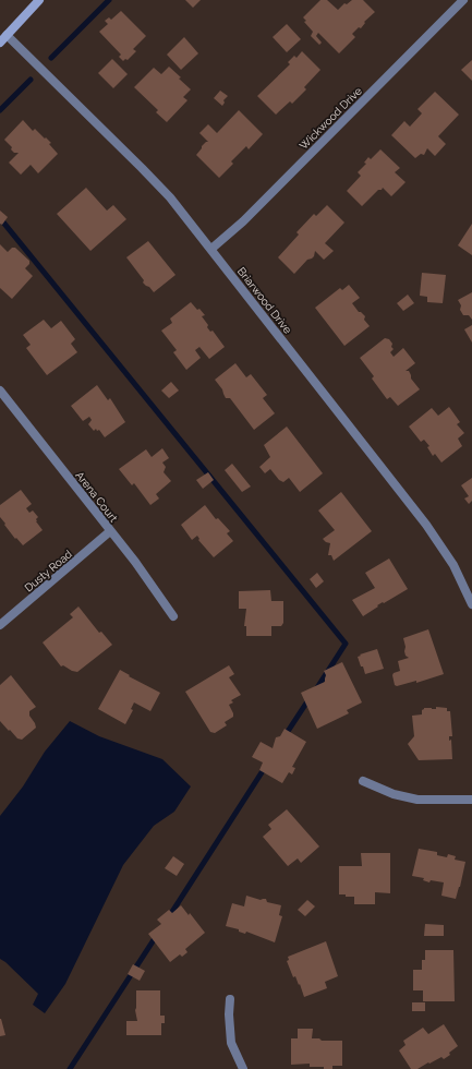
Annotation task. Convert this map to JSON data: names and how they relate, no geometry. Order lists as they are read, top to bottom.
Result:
{
  "streets": {
    "street": [
      "Wickwood Drive",
      "Briarwood Drive",
      "Arena Court",
      "Dusty Road"
    ]
  },
  "crossings": [
    ["Wickwood Drive", "Briarwood Drive"],
    ["Arena Court", "Dusty Road"]
  ]
}
